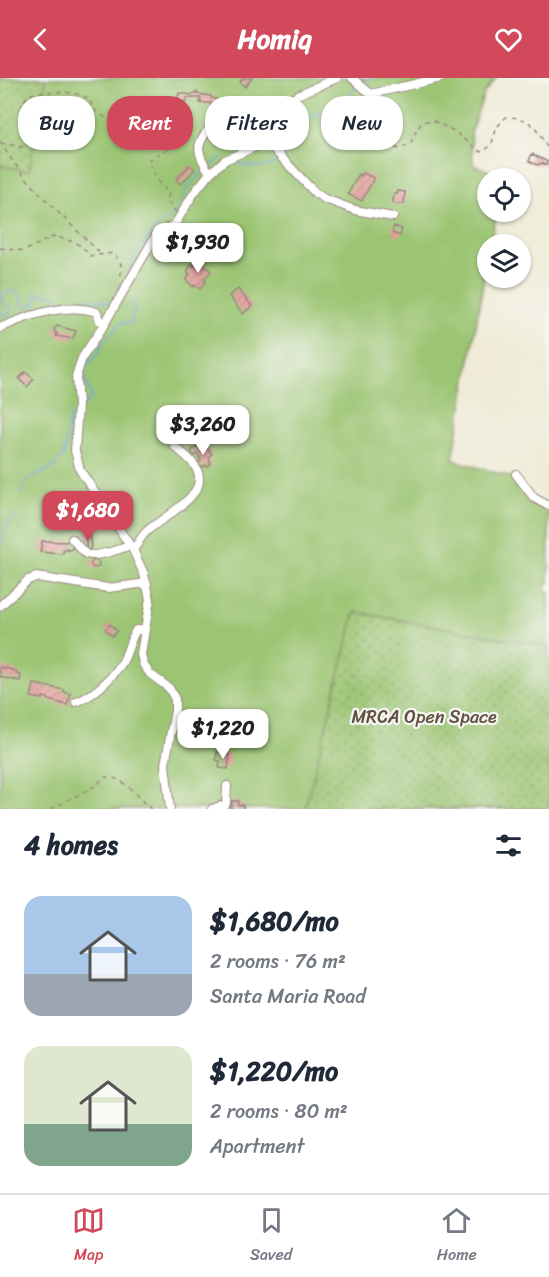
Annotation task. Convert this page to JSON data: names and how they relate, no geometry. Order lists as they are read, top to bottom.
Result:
{
  "parks": ["MRCA Open Space"],
  "page": {
    "header": "Homiq",
    "chip": [
      "Buy",
      "Rent",
      "Filters",
      "New"
    ],
    "price": [
      "$1,930",
      "$3,260",
      "$1,680",
      "$1,220"
    ],
    "heading": "4 homes",
    "list": [
      {
        "name": "$1,680/mo",
        "note": "2 rooms · 76 m² · Santa Maria Road"
      },
      {
        "name": "$1,220/mo",
        "note": "2 rooms · 80 m² · Apartment"
      }
    ],
    "tabs": ["Map", "Saved", "Home"]
  }
}
